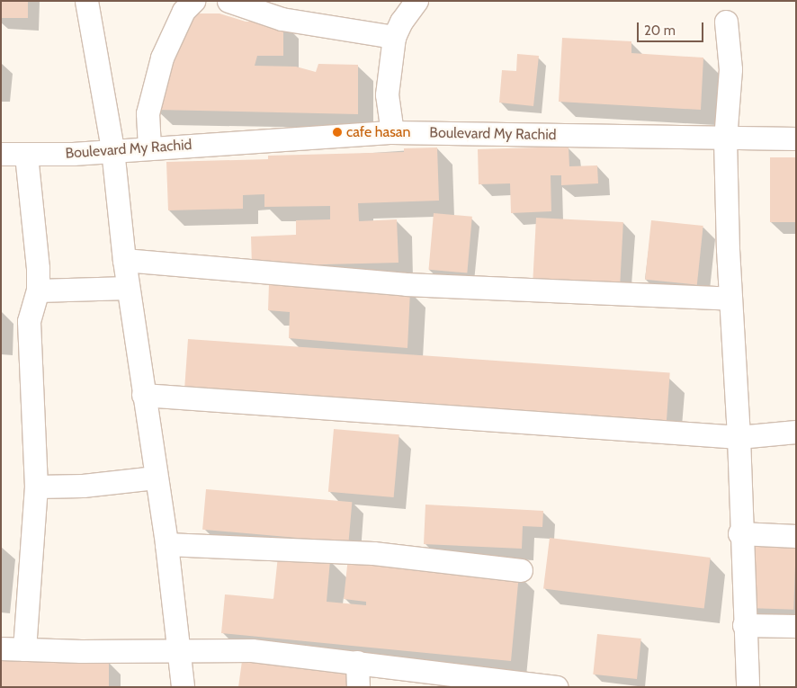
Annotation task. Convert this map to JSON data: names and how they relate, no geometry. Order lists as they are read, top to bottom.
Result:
{
  "streets": {
    "street": ["Boulevard My Rachid"]
  },
  "places": ["cafe hasan"],
  "scale_bar": "20 m"
}
